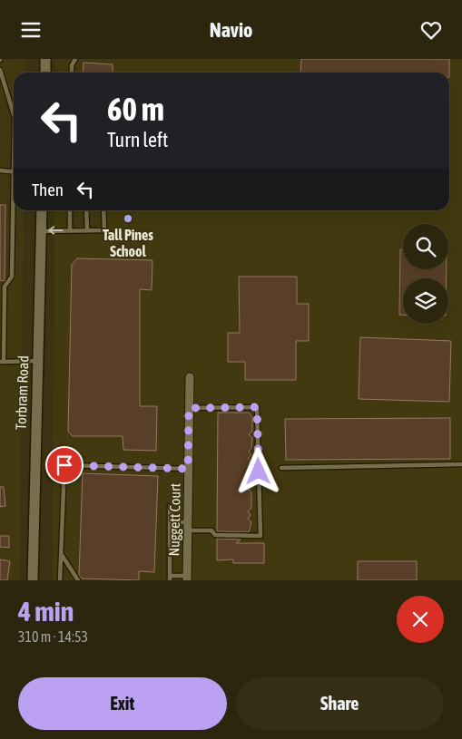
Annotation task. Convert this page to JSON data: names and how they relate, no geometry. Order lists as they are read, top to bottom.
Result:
{
  "streets": {
    "main road": ["Torbram Road"],
    "street": ["Nuggett Court"]
  },
  "places": ["Tall Pines School"],
  "page": {
    "header": "Navio",
    "turn": ["60 m", "Turn left"],
    "then": "Then",
    "heading": ["4 min", "310 m · 14:53"],
    "buttons": ["Exit", "Share"]
  }
}
